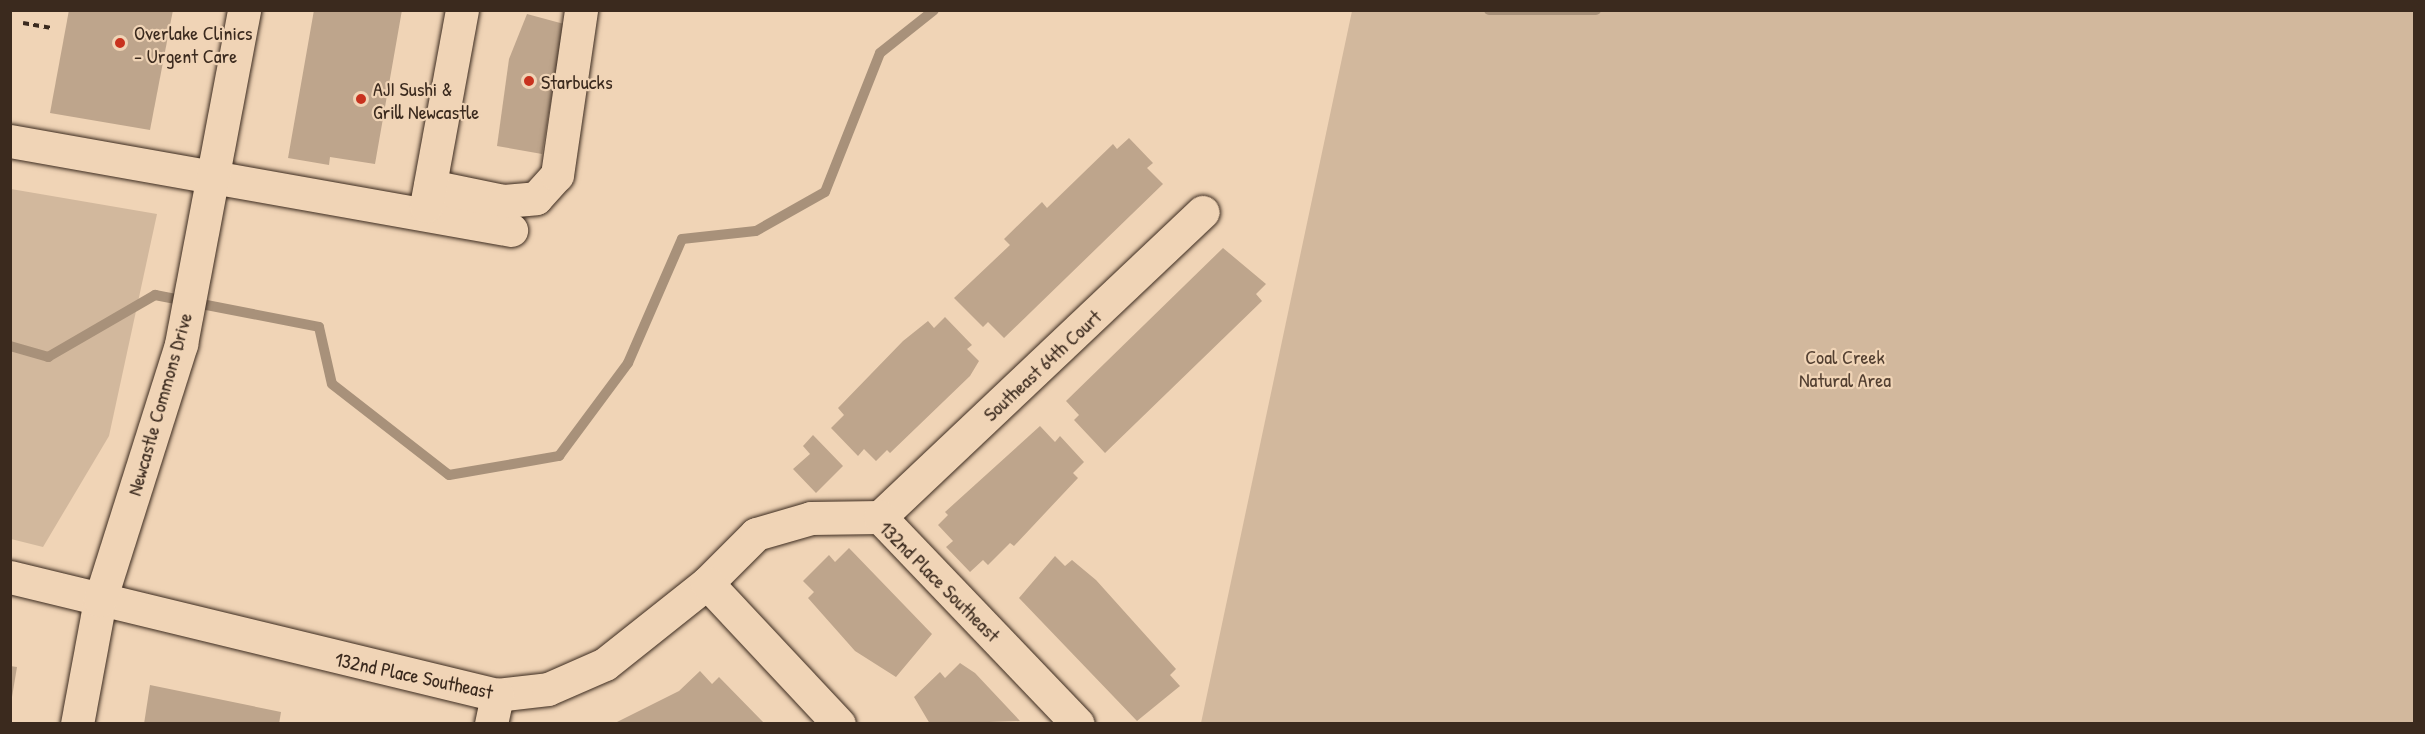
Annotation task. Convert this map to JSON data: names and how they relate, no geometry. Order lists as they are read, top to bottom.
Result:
{
  "streets": {
    "street": ["Southeast 64th Court", "Newcastle Commons Drive", "132nd Place Southeast"]
  },
  "crossings": [
    ["Southeast 64th Court", "132nd Place Southeast"],
    ["Newcastle Commons Drive", "132nd Place Southeast"]
  ],
  "parks": ["Coal Creek Natural Area"],
  "places": ["Overlake Clinics - Urgent Care", "Starbucks", "AJI Sushi & Grill Newcastle"]
}
